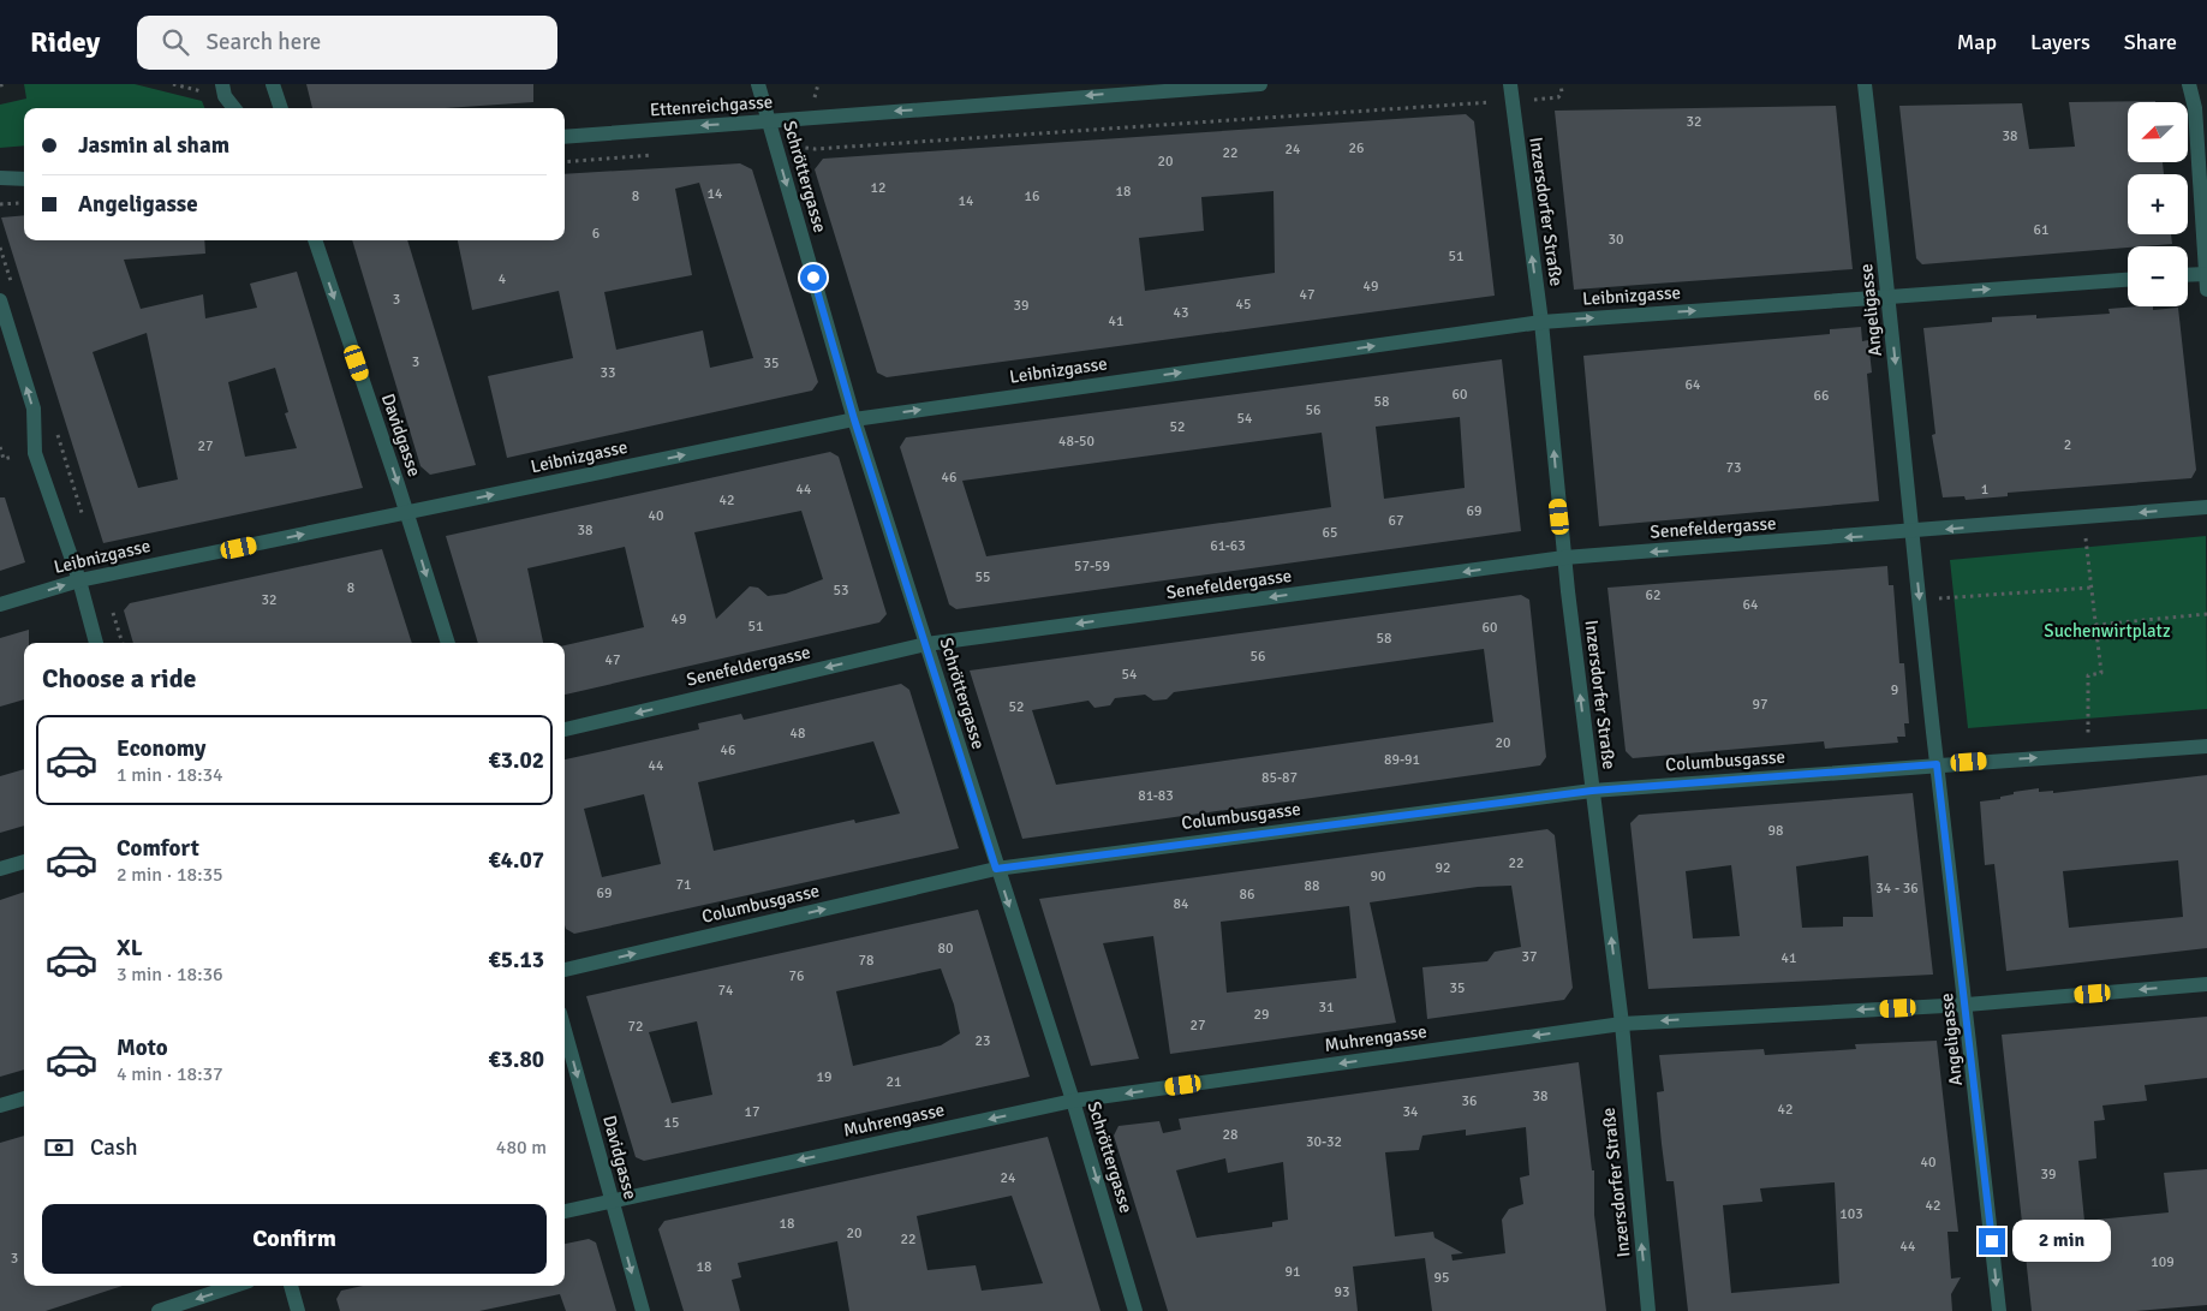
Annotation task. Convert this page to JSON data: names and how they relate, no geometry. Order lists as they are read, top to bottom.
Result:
{
  "streets": {
    "street": [
      "Ettenreichgasse",
      "Schröttergasse",
      "Inzersdorfer Straße",
      "Leibnizgasse",
      "Angeligasse",
      "Davidgasse",
      "Senefeldergasse",
      "Columbusgasse",
      "Muhrengasse"
    ]
  },
  "crossings": [
    ["Ettenreichgasse", "Schröttergasse"],
    ["Schröttergasse", "Leibnizgasse"],
    ["Schröttergasse", "Senefeldergasse"],
    ["Schröttergasse", "Columbusgasse"],
    ["Schröttergasse", "Muhrengasse"],
    ["Inzersdorfer Straße", "Leibnizgasse"],
    ["Inzersdorfer Straße", "Senefeldergasse"],
    ["Inzersdorfer Straße", "Columbusgasse"],
    ["Inzersdorfer Straße", "Muhrengasse"],
    ["Leibnizgasse", "Angeligasse"],
    ["Leibnizgasse", "Davidgasse"],
    ["Angeligasse", "Senefeldergasse"],
    ["Angeligasse", "Columbusgasse"],
    ["Angeligasse", "Muhrengasse"],
    ["Davidgasse", "Muhrengasse"]
  ],
  "one_way": [
    "Ettenreichgasse",
    "Schröttergasse",
    "Inzersdorfer Straße",
    "Leibnizgasse",
    "Angeligasse",
    "Davidgasse",
    "Senefeldergasse",
    "Muhrengasse"
  ],
  "parks": ["Suchenwirtplatz"],
  "house_numbers": [
    "32",
    "38",
    "26",
    "24",
    "22",
    "20",
    "12",
    "18",
    "14",
    "8",
    "16",
    "14",
    "61",
    "6",
    "30",
    "51",
    "4",
    "49",
    "47",
    "3",
    "45",
    "39",
    "43",
    "41",
    "3",
    "35",
    "33",
    "64",
    "60",
    "66",
    "58",
    "56",
    "54",
    "52",
    "48-50",
    "2",
    "27",
    "73",
    "46",
    "44",
    "1",
    "42",
    "69",
    "40",
    "67",
    "38",
    "65",
    "61-63",
    "57-59",
    "55",
    "8",
    "53",
    "62",
    "32",
    "64",
    "49",
    "51",
    "60",
    "58",
    "56",
    "47",
    "54",
    "9",
    "97",
    "52",
    "48",
    "20",
    "46",
    "89-91",
    "44",
    "85-87",
    "81-83",
    "98",
    "22",
    "92",
    "90",
    "71",
    "88",
    "34 - 36",
    "69",
    "86",
    "84",
    "80",
    "37",
    "41",
    "78",
    "76",
    "35",
    "74",
    "31",
    "29",
    "27",
    "72",
    "23",
    "19",
    "21",
    "38",
    "36",
    "42",
    "17",
    "34",
    "15",
    "28",
    "30-32",
    "40",
    "39",
    "24",
    "42",
    "103",
    "18",
    "20",
    "22",
    "44",
    "3",
    "109",
    "18",
    "91",
    "95",
    "93"
  ],
  "north": "bottom left",
  "page": {
    "header": "Ridey",
    "search": "Search here",
    "nav": ["Map", "Layers", "Share"],
    "map_buttons": ["+", "−"],
    "banner": ["Jasmin al sham", "Angeligasse"],
    "heading": "Choose a ride",
    "list": [
      {
        "name": "Economy",
        "note": "1 min · 18:34",
        "value": "€3.02"
      },
      {
        "name": "Comfort",
        "note": "2 min · 18:35",
        "value": "€4.07"
      },
      {
        "name": "XL",
        "note": "3 min · 18:36",
        "value": "€5.13"
      },
      {
        "name": "Moto",
        "note": "4 min · 18:37",
        "value": "€3.80"
      }
    ],
    "pay": ["Cash", "480 m"],
    "buttons": "Confirm",
    "bubble": "2 min"
  }
}
